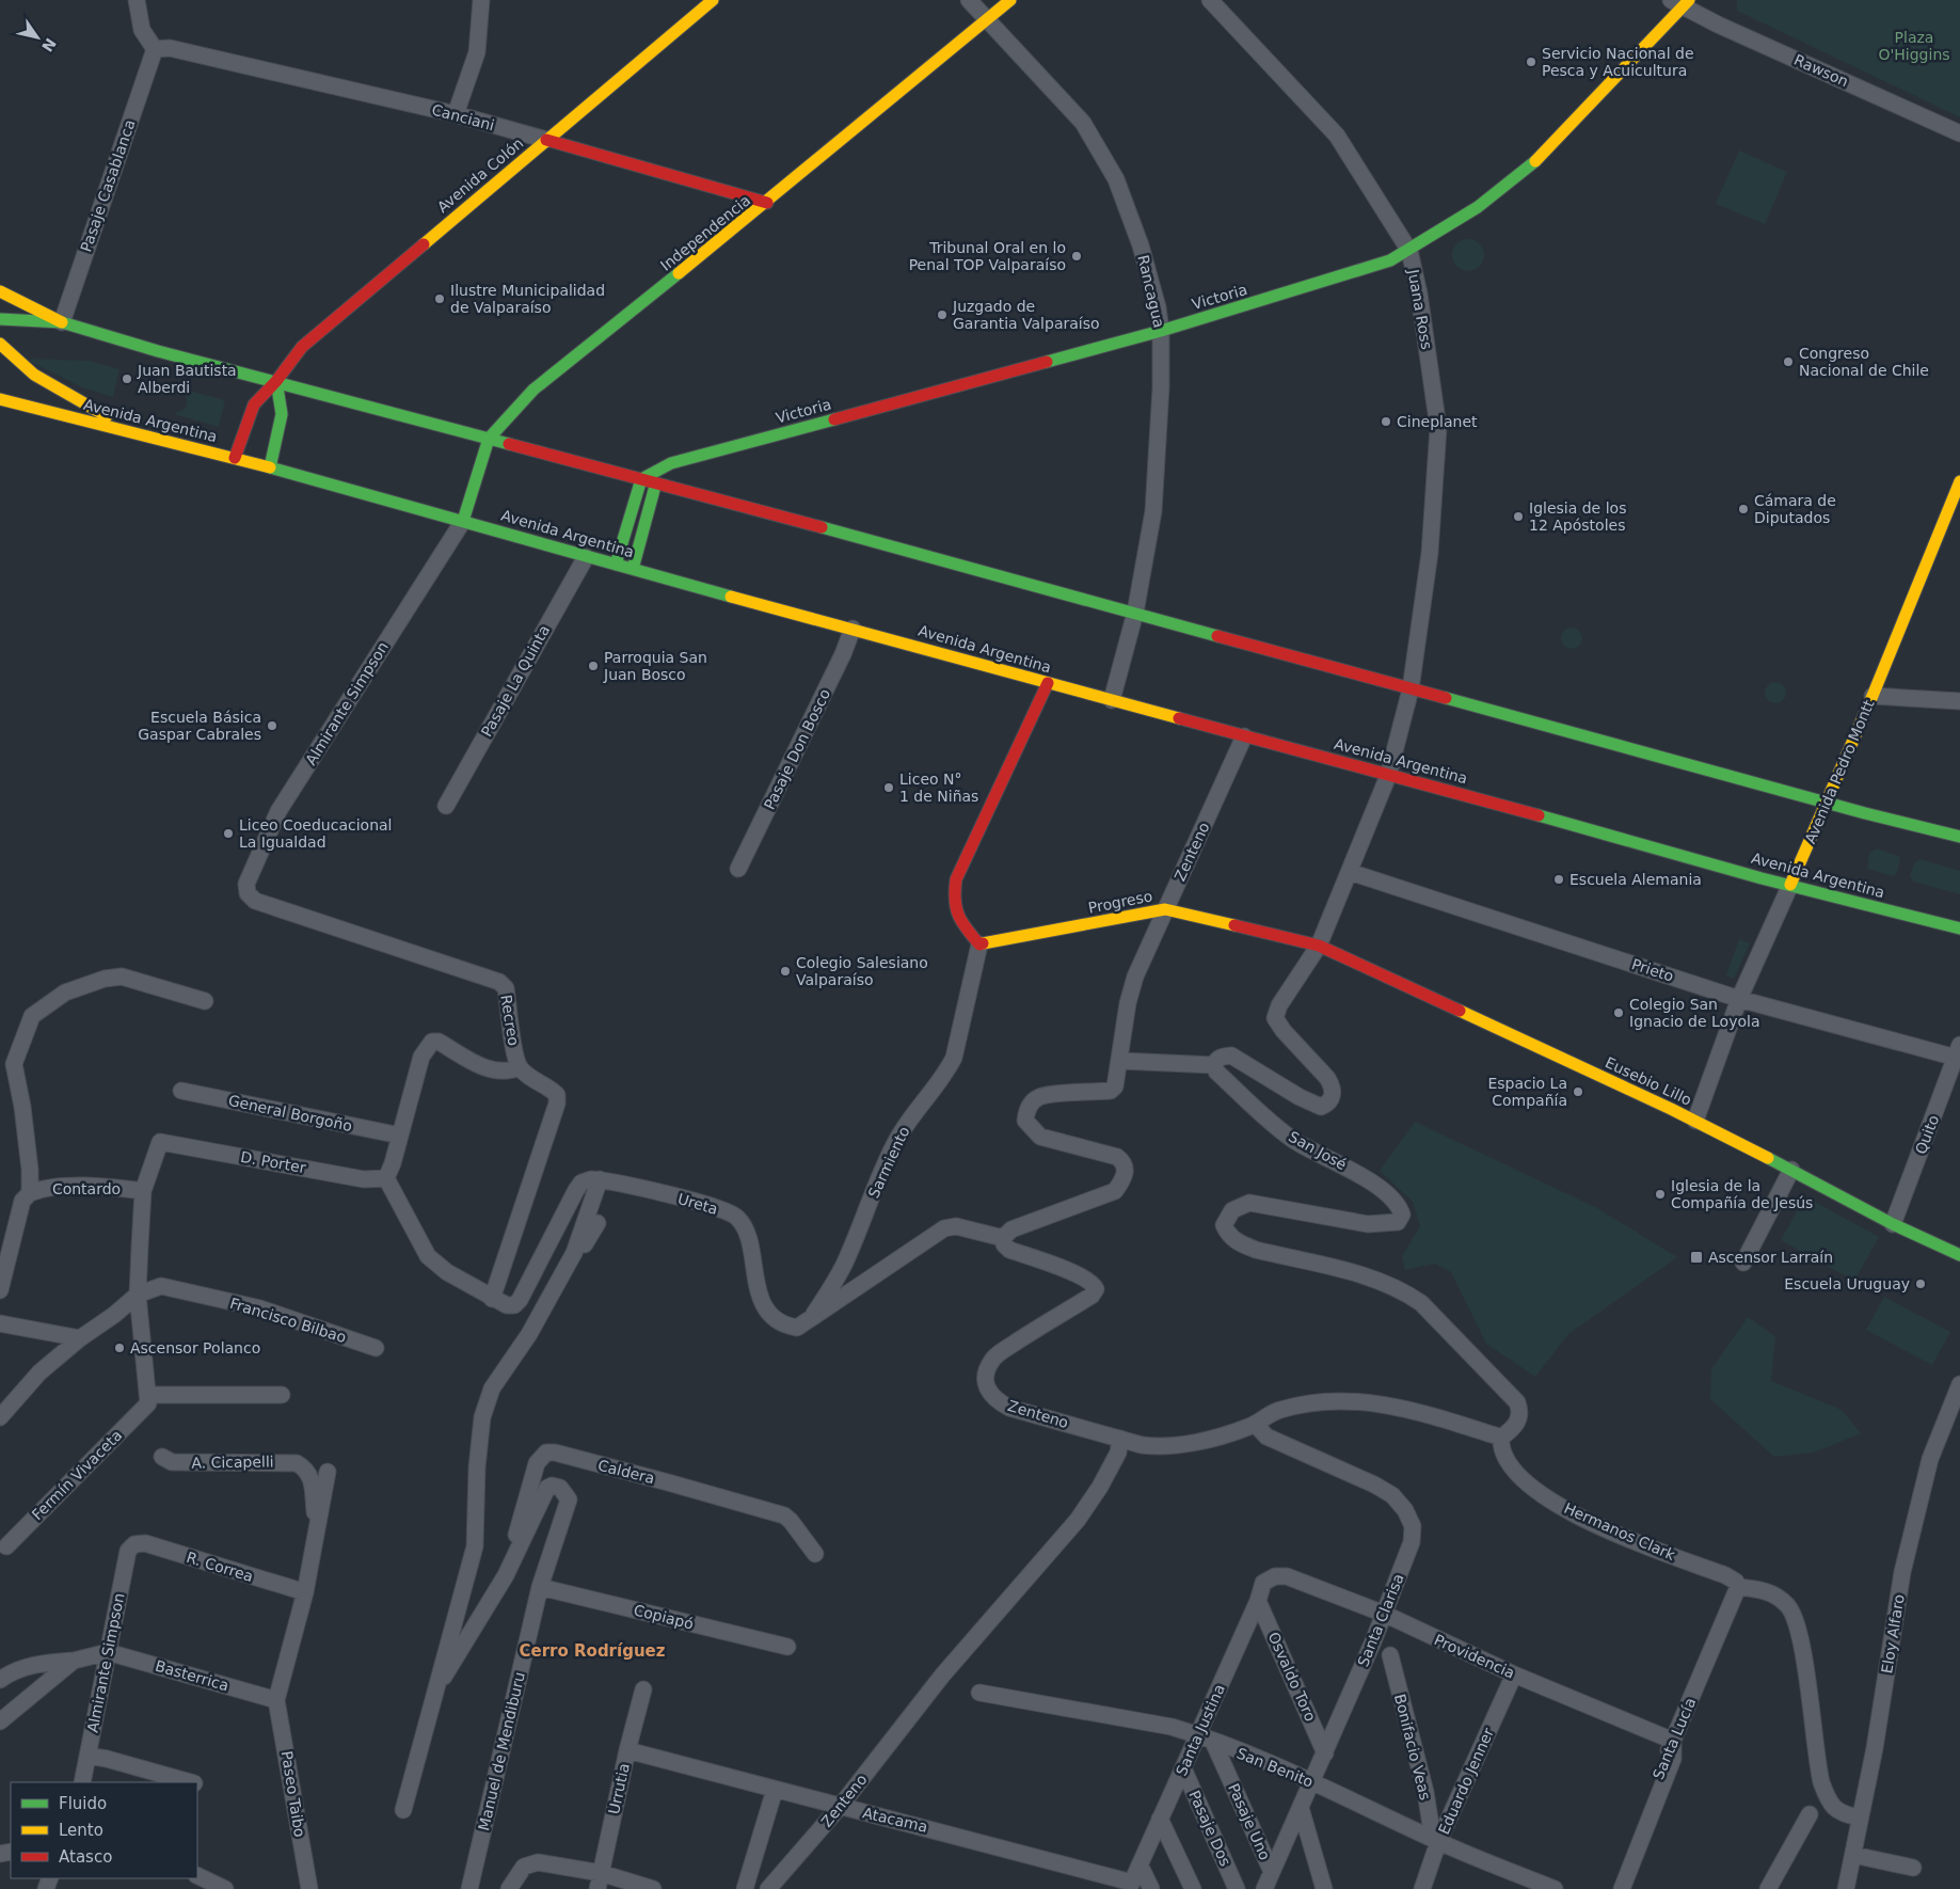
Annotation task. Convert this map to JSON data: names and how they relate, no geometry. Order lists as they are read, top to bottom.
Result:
{
  "streets": {
    "main road": [
      "Canciani",
      "Avenida Colón",
      "Independencia",
      "Victoria",
      "Avenida Argentina",
      "Avenida Pedro Montt",
      "Progreso",
      "Eusebio Lillo"
    ],
    "street": [
      "Rawson",
      "Pasaje Casablanca",
      "Rancagua",
      "Juana Ross",
      "Pasaje La Quinta",
      "Almirante Simpson",
      "Pasaje Don Bosco",
      "Zenteno",
      "Prieto",
      "Recreo",
      "General Borgoño",
      "Quito",
      "San José",
      "D. Porter",
      "Sarmiento",
      "Contardo",
      "Ureta",
      "Francisco Bilbao",
      "A. Cicapelli",
      "Caldera",
      "Fermín Vivaceta",
      "Hermanos Clark",
      "R. Correa",
      "Copiapó",
      "Santa Clarisa",
      "Eloy Alfaro",
      "Providencia",
      "Basterrica",
      "Osvaldo Toro",
      "Santa Justina",
      "Santa Lucía",
      "Bonifacio Veas",
      "Manuel de Mendiburu",
      "San Benito",
      "Eduardo Jenner",
      "Urrutia",
      "Paseo Taibo",
      "Atacama",
      "Pasaje Uno",
      "Pasaje Dos"
    ]
  },
  "crossings": [
    ["Rawson", "Victoria"],
    ["Canciani", "Avenida Colón"],
    ["Canciani", "Pasaje Casablanca"],
    ["Canciani", "Independencia"],
    ["Avenida Colón", "Avenida Argentina"],
    ["Independencia", "Rancagua"],
    ["Independencia", "Avenida Argentina"],
    ["Independencia", "Almirante Simpson"],
    ["Rancagua", "Victoria"],
    ["Rancagua", "Avenida Argentina"],
    ["Victoria", "Juana Ross"],
    ["Avenida Argentina", "Pasaje La Quinta"],
    ["Avenida Argentina", "Almirante Simpson"],
    ["Avenida Argentina", "Pasaje Don Bosco"],
    ["Avenida Argentina", "Avenida Pedro Montt"],
    ["Avenida Argentina", "Zenteno"],
    ["Almirante Simpson", "Recreo"],
    ["Almirante Simpson", "R. Correa"],
    ["Almirante Simpson", "Basterrica"],
    ["Avenida Pedro Montt", "Prieto"],
    ["Avenida Pedro Montt", "Eusebio Lillo"],
    ["Zenteno", "Progreso"],
    ["Zenteno", "Ureta"],
    ["Zenteno", "Atacama"],
    ["Progreso", "Eusebio Lillo"],
    ["Progreso", "Sarmiento"],
    ["Prieto", "Quito"],
    ["Eusebio Lillo", "Quito"],
    ["San José", "Hermanos Clark"],
    ["D. Porter", "Contardo"],
    ["Sarmiento", "Ureta"],
    ["Ureta", "Manuel de Mendiburu"],
    ["Caldera", "Manuel de Mendiburu"],
    ["Hermanos Clark", "Eloy Alfaro"],
    ["Hermanos Clark", "Santa Lucía"],
    ["Copiapó", "Manuel de Mendiburu"],
    ["Santa Clarisa", "Providencia"],
    ["Santa Clarisa", "Osvaldo Toro"],
    ["Santa Clarisa", "San Benito"],
    ["Santa Clarisa", "Pasaje Uno"],
    ["Providencia", "Santa Justina"],
    ["Providencia", "Santa Lucía"],
    ["Providencia", "Eduardo Jenner"],
    ["Basterrica", "Paseo Taibo"],
    ["Osvaldo Toro", "Santa Justina"],
    ["Santa Justina", "San Benito"],
    ["Santa Justina", "Atacama"],
    ["Santa Justina", "Pasaje Dos"],
    ["Bonifacio Veas", "San Benito"],
    ["Bonifacio Veas", "Eduardo Jenner"],
    ["San Benito", "Eduardo Jenner"],
    ["San Benito", "Pasaje Uno"],
    ["Urrutia", "Atacama"]
  ],
  "districts": ["Cerro Rodríguez"],
  "parks": ["Plaza O'Higgins"],
  "places": {
    "other": [
      "Servicio Nacional de Pesca y Acuicultura",
      "Tribunal Oral en lo Penal TOP Valparaíso",
      "Ilustre Municipalidad de Valparaíso",
      "Juzgado de Garantia Valparaíso",
      "Congreso Nacional de Chile",
      "Juan Bautista Alberdi",
      "Cineplanet",
      "Cámara de Diputados",
      "Iglesia de los 12 Apóstoles",
      "Parroquia San Juan Bosco",
      "Escuela Básica Gaspar Cabrales",
      "Liceo N° 1 de Niñas",
      "Liceo Coeducacional La Igualdad",
      "Escuela Alemania",
      "Colegio Salesiano Valparaíso",
      "Colegio San Ignacio de Loyola",
      "Espacio La Compañía",
      "Iglesia de la Compañía de Jesús",
      "Escuela Uruguay",
      "Ascensor Polanco"
    ],
    "transit": ["Ascensor Larraín"]
  },
  "legend": ["Fluido", "Lento", "Atasco"],
  "north": "bottom right"
}
